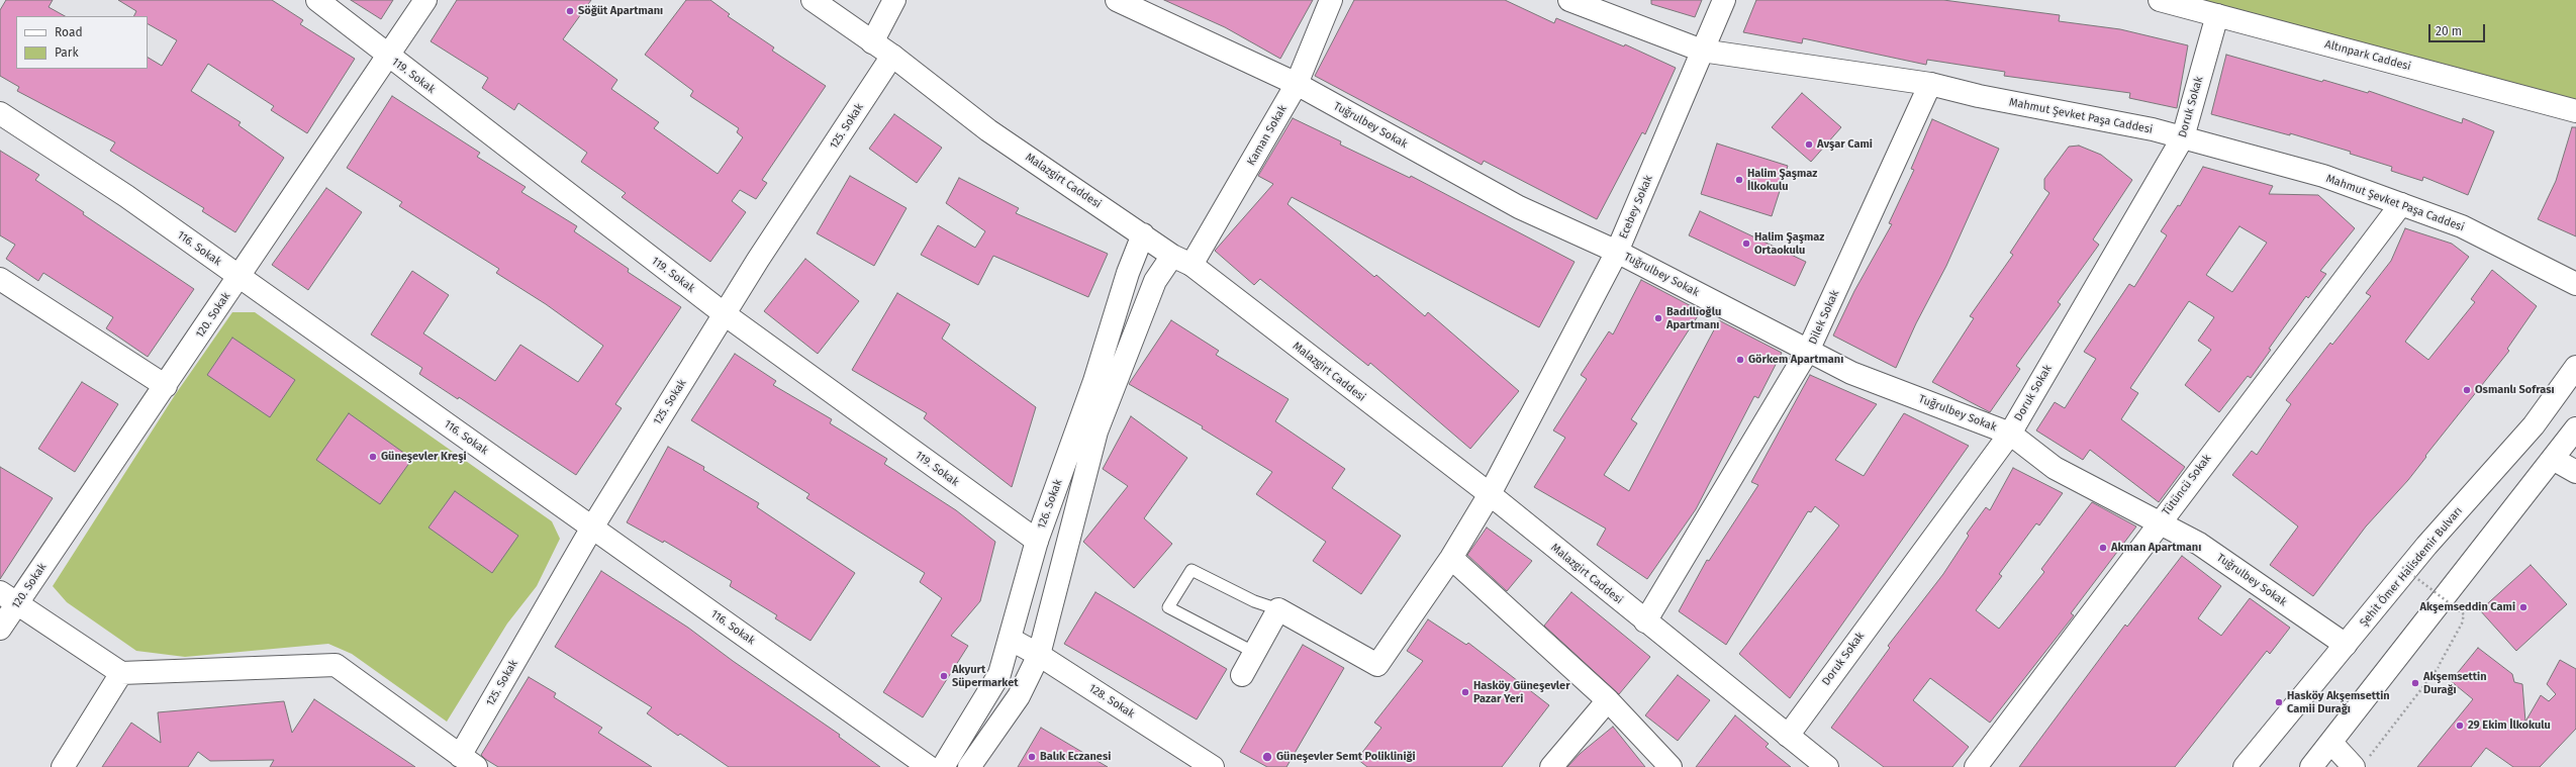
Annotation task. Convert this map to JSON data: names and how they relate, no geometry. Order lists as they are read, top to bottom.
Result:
{
  "streets": {
    "main road": [
      "Altınpark Caddesi",
      "119. Sokak",
      "Doruk Sokak",
      "Mahmut Şevket Paşa Caddesi",
      "Tuğrulbey Sokak",
      "125. Sokak",
      "Kaman Sokak",
      "Malazgirt Caddesi",
      "Ecebey Sokak",
      "116. Sokak",
      "120. Sokak",
      "Dilek Sokak",
      "Tütüncü Sokak",
      "126. Sokak",
      "Şehit Ömer Halisdemir Bulvarı",
      "128. Sokak"
    ]
  },
  "crossings": [
    ["Altınpark Caddesi", "Doruk Sokak"],
    ["119. Sokak", "125. Sokak"],
    ["119. Sokak", "120. Sokak"],
    ["119. Sokak", "126. Sokak"],
    ["Doruk Sokak", "Mahmut Şevket Paşa Caddesi"],
    ["Doruk Sokak", "Tuğrulbey Sokak"],
    ["Doruk Sokak", "Malazgirt Caddesi"],
    ["Mahmut Şevket Paşa Caddesi", "Ecebey Sokak"],
    ["Mahmut Şevket Paşa Caddesi", "Dilek Sokak"],
    ["Mahmut Şevket Paşa Caddesi", "Tütüncü Sokak"],
    ["Tuğrulbey Sokak", "Kaman Sokak"],
    ["Tuğrulbey Sokak", "Ecebey Sokak"],
    ["Tuğrulbey Sokak", "Dilek Sokak"],
    ["Tuğrulbey Sokak", "Tütüncü Sokak"],
    ["Tuğrulbey Sokak", "Şehit Ömer Halisdemir Bulvarı"],
    ["125. Sokak", "Malazgirt Caddesi"],
    ["125. Sokak", "116. Sokak"],
    ["Kaman Sokak", "Malazgirt Caddesi"],
    ["Malazgirt Caddesi", "Ecebey Sokak"],
    ["Malazgirt Caddesi", "Dilek Sokak"],
    ["Malazgirt Caddesi", "126. Sokak"],
    ["116. Sokak", "120. Sokak"],
    ["126. Sokak", "128. Sokak"]
  ],
  "places": [
    "Söğüt Apartmanı",
    "Avşar Cami",
    "Halim Şaşmaz İlkokulu",
    "Halim Şaşmaz Ortaokulu",
    "Badıllıoğlu Apartmanı",
    "Görkem Apartmanı",
    "Osmanlı Sofrası",
    "Güneşevler Kreşi",
    "Akman Apartmanı",
    "Akşemseddin Cami",
    "Akyurt Süpermarket",
    "Akşemsettin Durağı",
    "Hasköy Güneşevler Pazar Yeri",
    "Hasköy Akşemsettin Camii Durağı",
    "29 Ekim İlkokulu",
    "Balık Eczanesi",
    "Güneşevler Semt Polikliniği"
  ],
  "legend": ["Road", "Park"],
  "scale_bar": "20 m"
}
